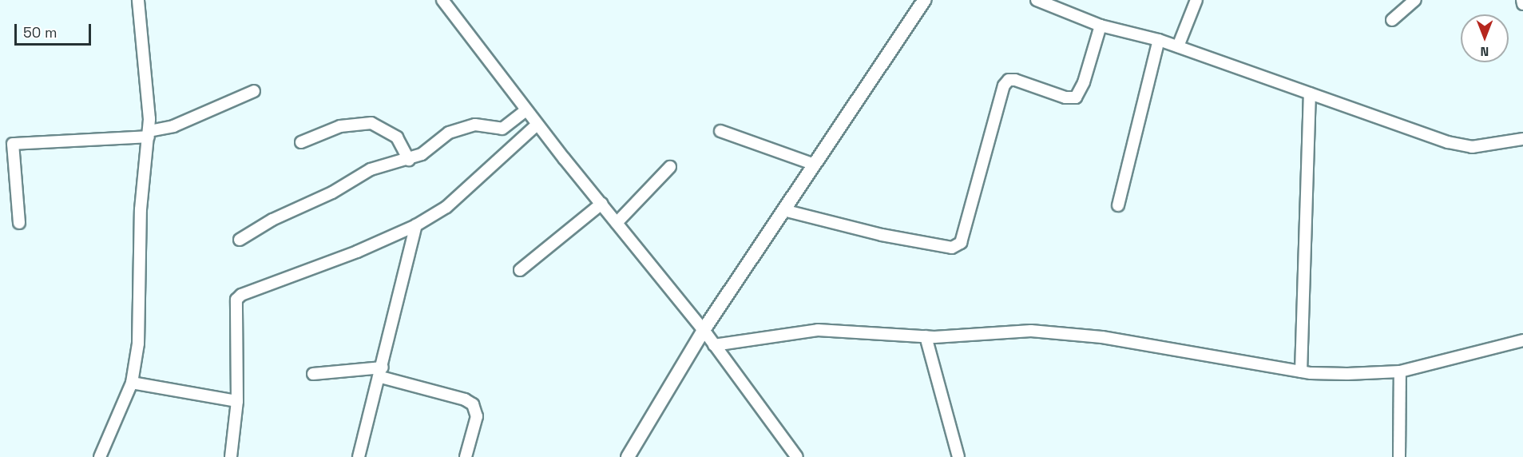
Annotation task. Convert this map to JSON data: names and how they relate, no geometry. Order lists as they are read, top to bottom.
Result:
{
  "scale_bar": "50 m",
  "north": "bottom"
}
